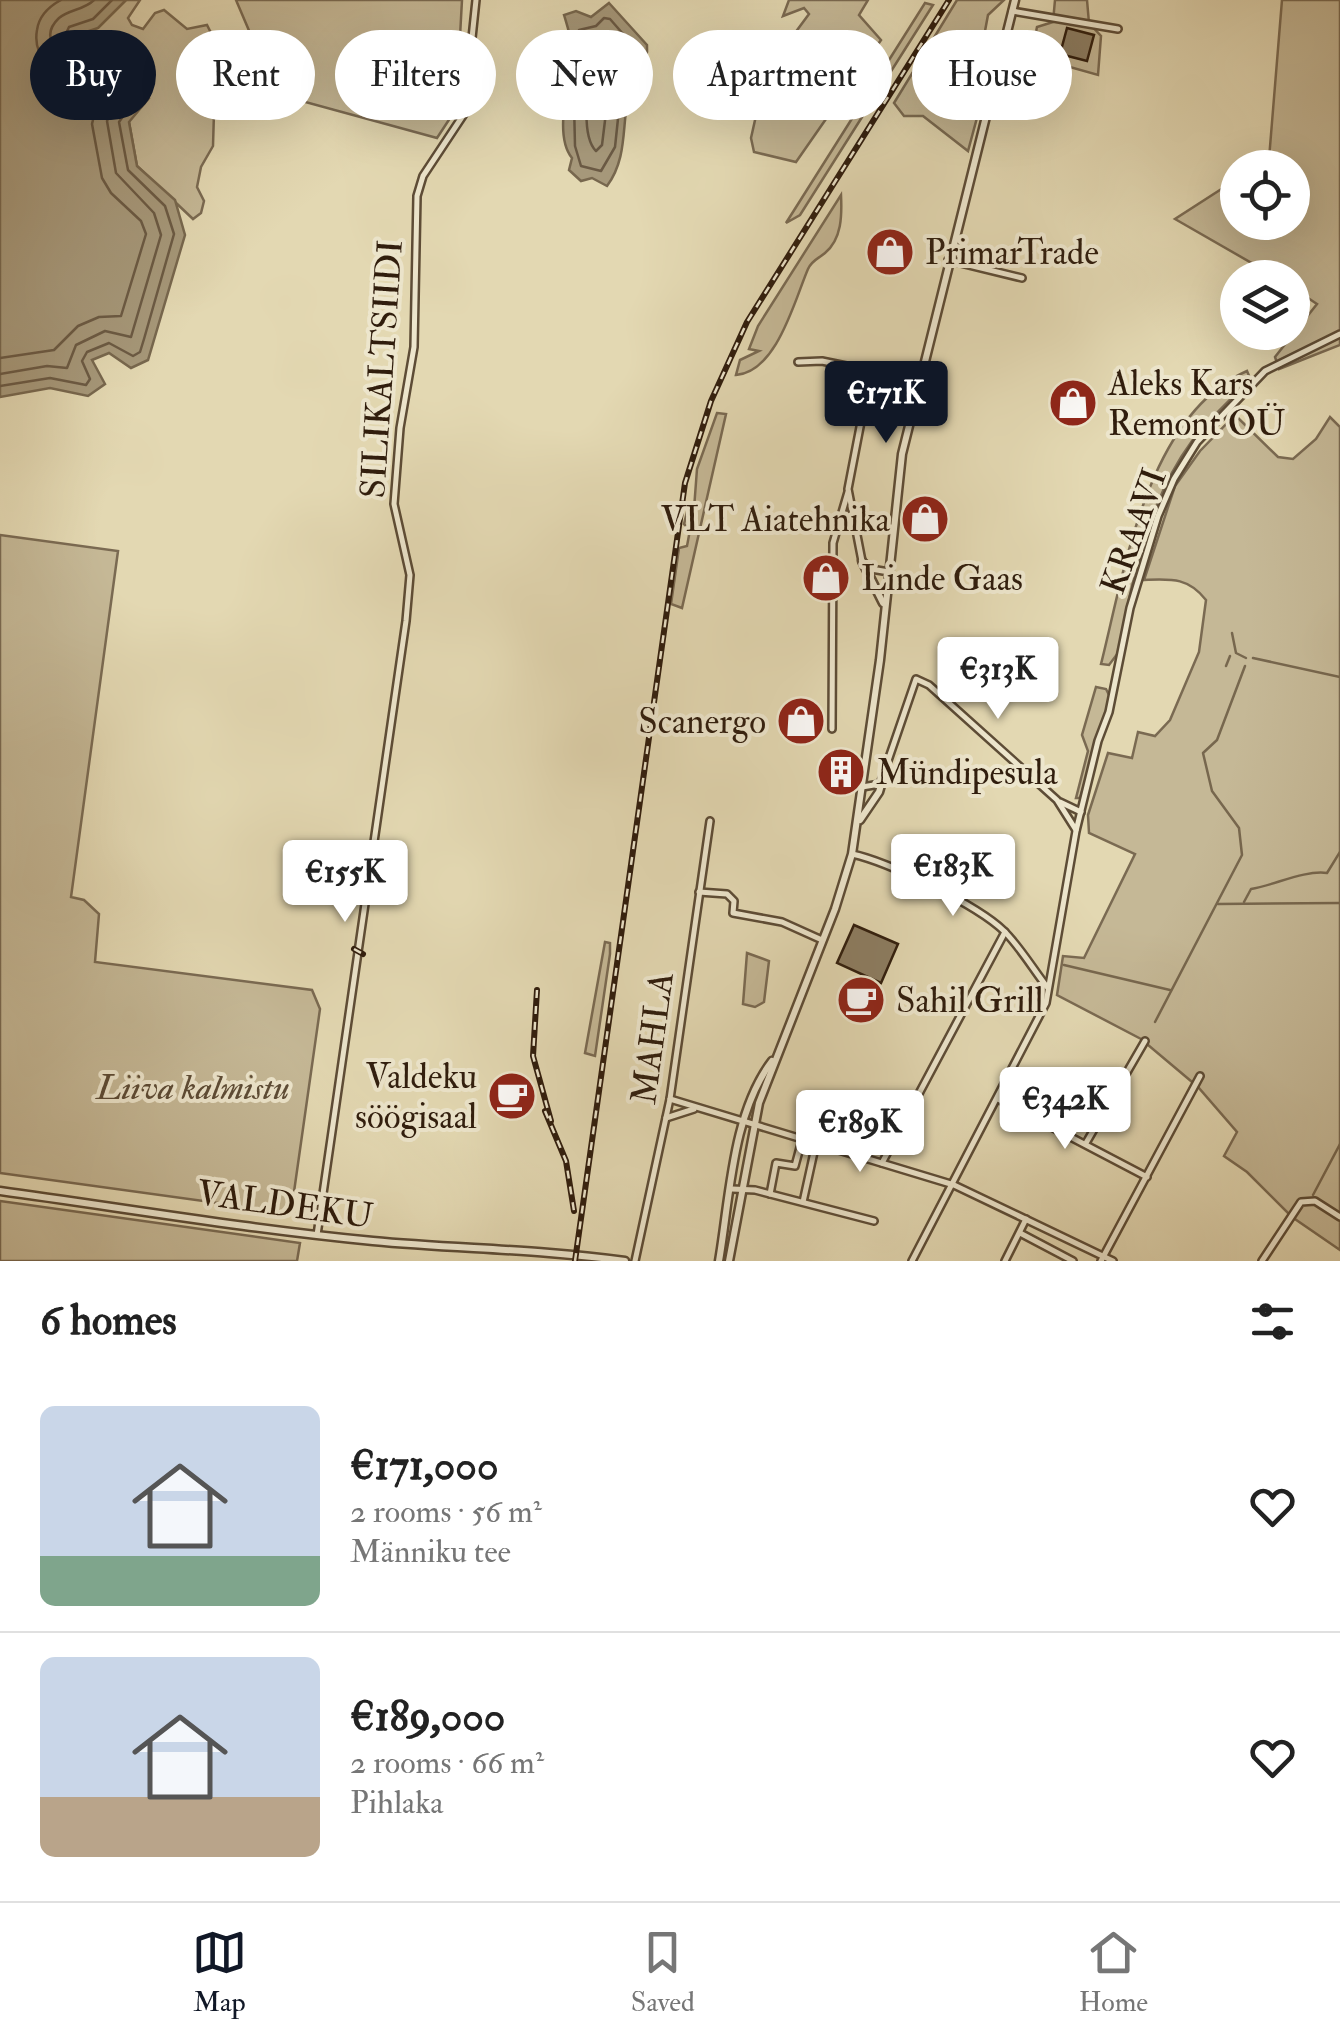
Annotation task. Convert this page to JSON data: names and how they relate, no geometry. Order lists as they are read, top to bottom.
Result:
{
  "streets": {
    "street": [
      "SILIKALTSIIDI",
      "KRAAVI",
      "MAHLA",
      "VALDEKU"
    ]
  },
  "crossings": [
    ["SILIKALTSIIDI", "VALDEKU"]
  ],
  "parks": ["Liiva kalmistu"],
  "places": {
    "shop": [
      "PrimarTrade",
      "Aleks Kars Remont OÜ",
      "VLT Aiatehnika",
      "Linde Gaas",
      "Scanergo"
    ],
    "building": ["Mündipesula"],
    "cafe": ["Sahil Grill", "Valdeku söögisaal"]
  },
  "page": {
    "chip": [
      "Buy",
      "Rent",
      "Filters",
      "New",
      "Apartment",
      "House"
    ],
    "price": [
      "€171K",
      "€313K",
      "€183K",
      "€155K",
      "€342K",
      "€189K"
    ],
    "heading": "6 homes",
    "list": [
      {
        "name": "€171,000",
        "note": "2 rooms · 56 m² · Männiku tee"
      },
      {
        "name": "€189,000",
        "note": "2 rooms · 66 m² · Pihlaka"
      }
    ],
    "tabs": ["Map", "Saved", "Home"]
  }
}
